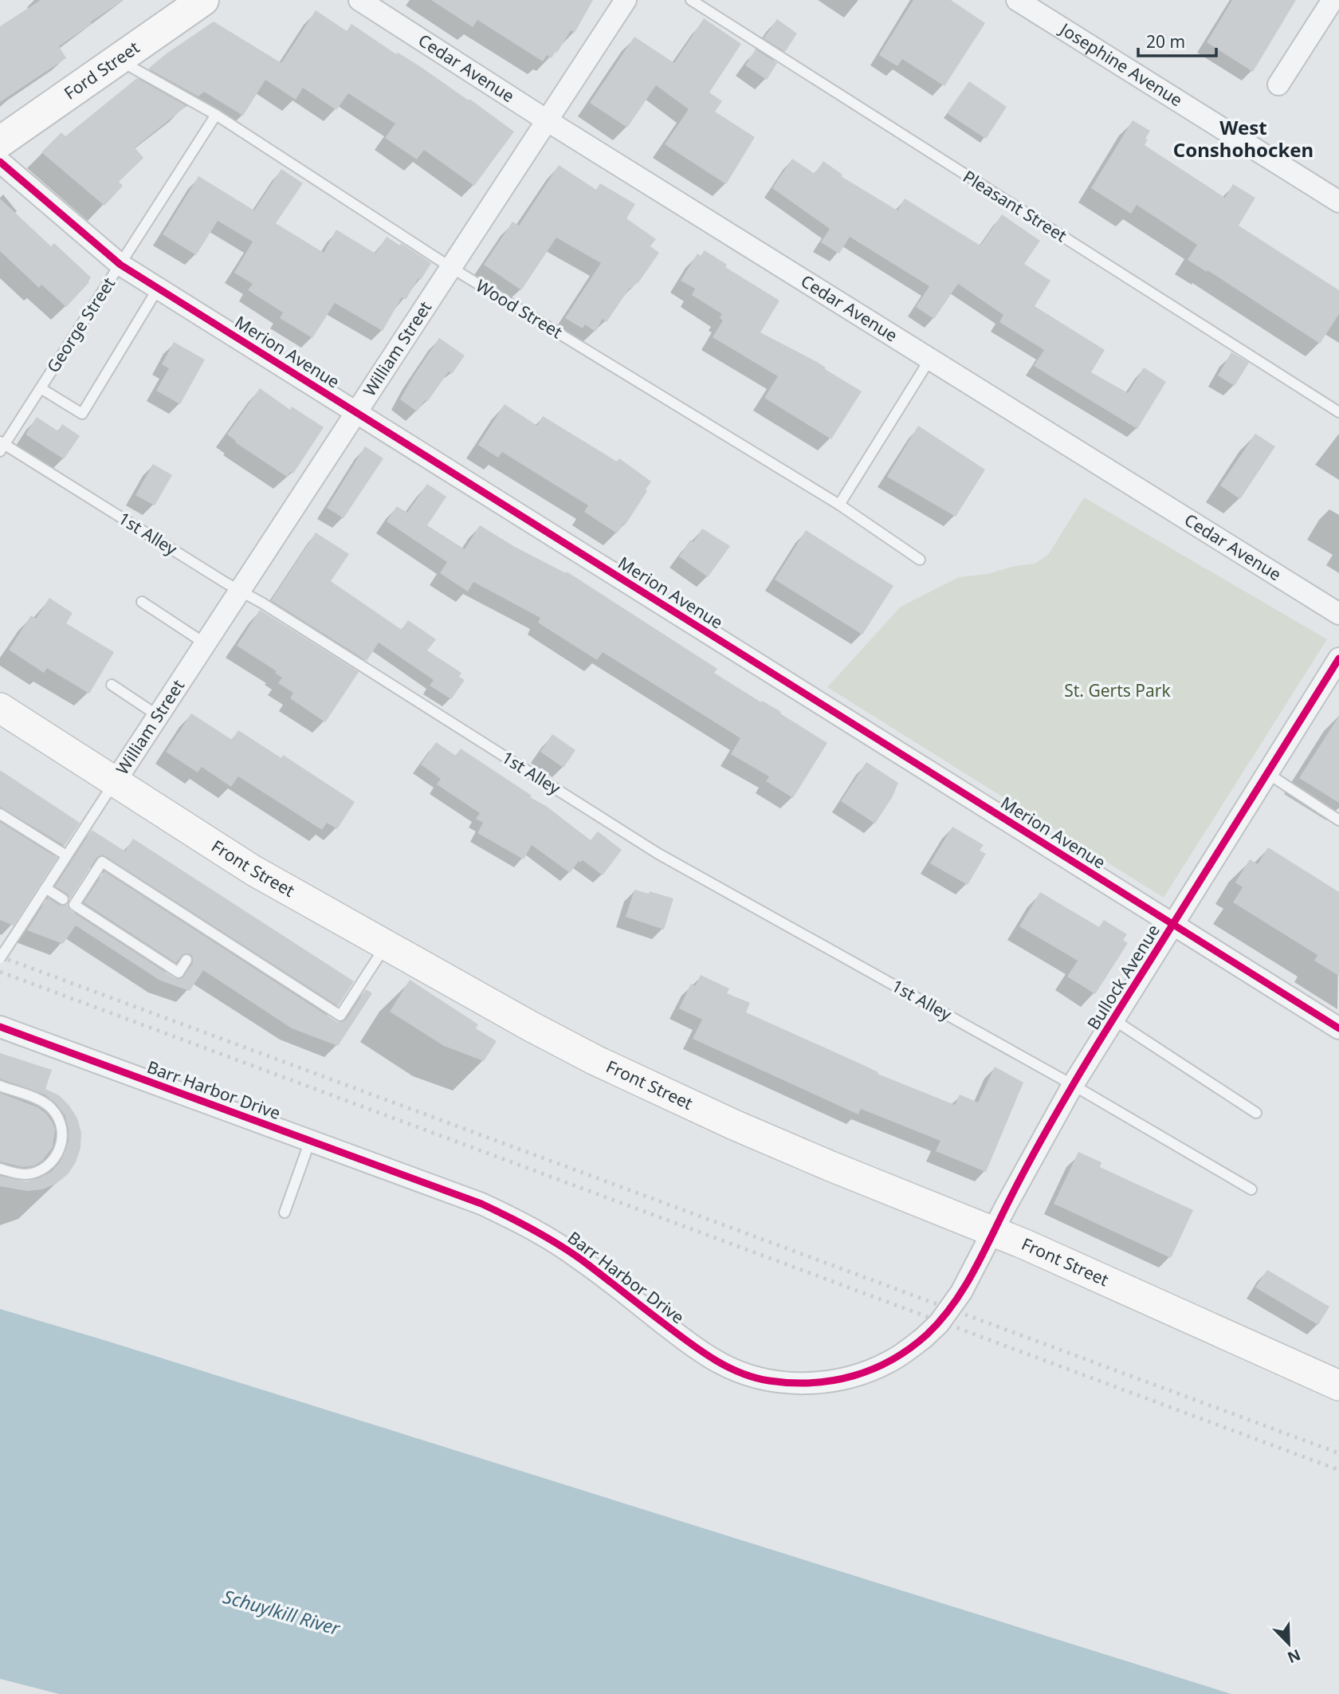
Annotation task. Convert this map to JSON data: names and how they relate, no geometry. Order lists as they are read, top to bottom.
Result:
{
  "streets": {
    "main road": ["Ford Street", "Front Street"],
    "street": [
      "Josephine Avenue",
      "Cedar Avenue",
      "William Street",
      "Merion Avenue",
      "Bullock Avenue",
      "Barr Harbor Drive"
    ],
    "lane": [
      "Pleasant Street",
      "Wood Street",
      "George Street",
      "1st Alley"
    ]
  },
  "crossings": [
    ["Cedar Avenue", "William Street"],
    ["Ford Street", "Wood Street"],
    ["Wood Street", "George Street"],
    ["Wood Street", "William Street"],
    ["George Street", "Merion Avenue"],
    ["George Street", "1st Alley"],
    ["William Street", "Merion Avenue"],
    ["William Street", "1st Alley"],
    ["William Street", "Front Street"],
    ["Merion Avenue", "Bullock Avenue"],
    ["1st Alley", "Bullock Avenue"],
    ["Front Street", "Bullock Avenue"],
    ["Front Street", "Barr Harbor Drive"],
    ["Bullock Avenue", "Barr Harbor Drive"]
  ],
  "districts": ["West Conshohocken"],
  "water": ["Schuylkill River"],
  "parks": ["St. Gerts Park"],
  "scale_bar": "20 m",
  "north": "bottom right"
}
